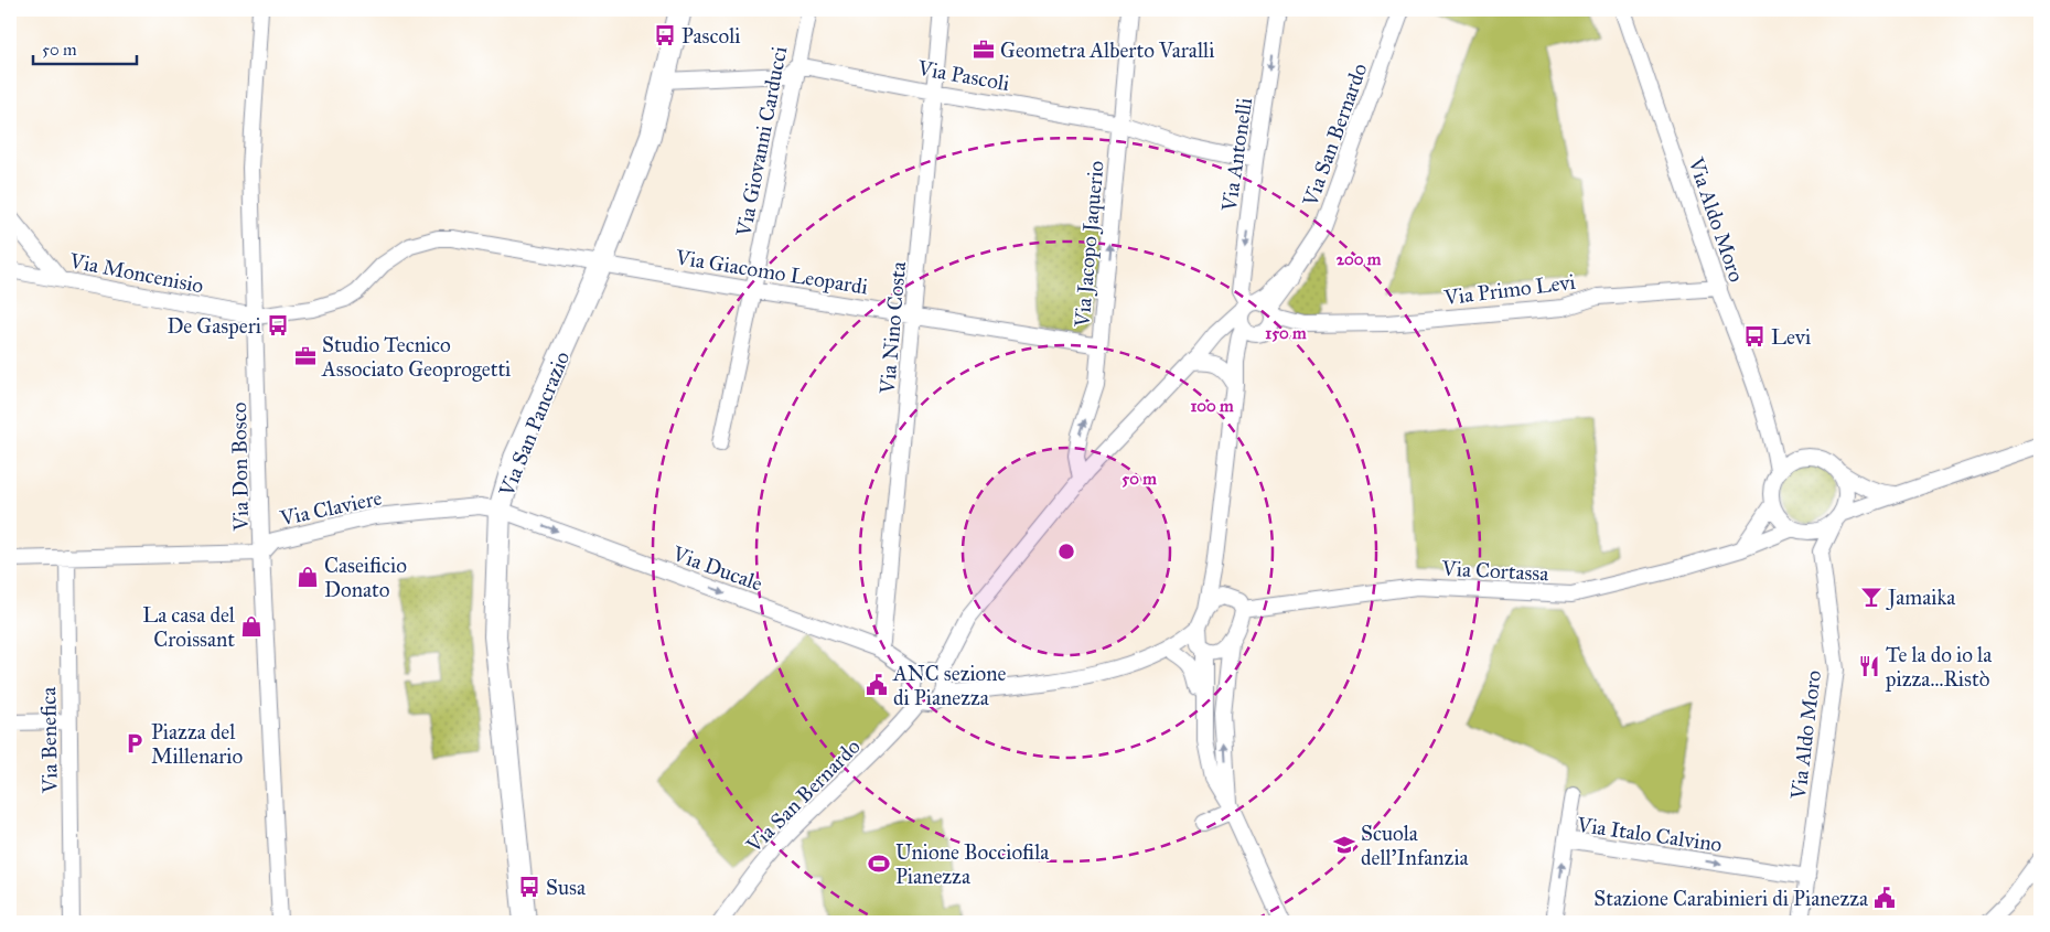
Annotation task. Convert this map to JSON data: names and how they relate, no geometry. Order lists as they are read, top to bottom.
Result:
{
  "streets": {
    "street": [
      "Via Pascoli",
      "Via San Bernardo",
      "Via Giovanni Carducci",
      "Via Antonelli",
      "Via Aldo Moro",
      "Via Jacopo Jaquerio",
      "Via Giacomo Leopardi",
      "Via Moncenisio",
      "Via Primo Levi",
      "Via Nino Costa",
      "Via San Pancrazio",
      "Via Don Bosco",
      "Via Claviere",
      "Via Ducale",
      "Via Cortassa",
      "Via Benefica",
      "Via Italo Calvino"
    ]
  },
  "crossings": [
    ["Via Pascoli", "Via Giovanni Carducci"],
    ["Via Pascoli", "Via Antonelli"],
    ["Via Pascoli", "Via Jacopo Jaquerio"],
    ["Via Pascoli", "Via Nino Costa"],
    ["Via San Bernardo", "Via Antonelli"],
    ["Via San Bernardo", "Via Jacopo Jaquerio"],
    ["Via San Bernardo", "Via Primo Levi"],
    ["Via San Bernardo", "Via Ducale"],
    ["Via Giovanni Carducci", "Via Giacomo Leopardi"],
    ["Via Antonelli", "Via Primo Levi"],
    ["Via Aldo Moro", "Via Primo Levi"],
    ["Via Aldo Moro", "Via Cortassa"],
    ["Via Aldo Moro", "Via Italo Calvino"],
    ["Via Jacopo Jaquerio", "Via Giacomo Leopardi"],
    ["Via Giacomo Leopardi", "Via Moncenisio"],
    ["Via Giacomo Leopardi", "Via Nino Costa"],
    ["Via Giacomo Leopardi", "Via San Pancrazio"],
    ["Via Giacomo Leopardi", "Via Don Bosco"],
    ["Via Moncenisio", "Via Don Bosco"],
    ["Via Nino Costa", "Via Ducale"],
    ["Via San Pancrazio", "Via Claviere"],
    ["Via San Pancrazio", "Via Ducale"],
    ["Via Don Bosco", "Via Claviere"],
    ["Via Claviere", "Via Ducale"],
    ["Via Claviere", "Via Benefica"]
  ],
  "one_way": ["Via Antonelli", "Via Jacopo Jaquerio", "Via Ducale"],
  "places": {
    "bus stop": [
      "Pascoli",
      "De Gasperi",
      "Levi",
      "Susa"
    ],
    "office": ["Geometra Alberto Varalli", "Studio Tecnico Associato Geoprogetti"],
    "shop": ["Caseificio Donato", "La casa del Croissant"],
    "bar": ["Jamaika"],
    "restaurant": ["Te la do io la pizza...Ristò"],
    "public building": ["ANC sezione di Pianezza", "Stazione Carabinieri di Pianezza"],
    "parking": ["Piazza del Millenario"],
    "school or university": ["Scuola dell'Infanzia"],
    "sports": ["Unione Bocciofila Pianezza"]
  },
  "scale_bar": "50 m",
  "rings": [
    "200 m",
    "150 m",
    "100 m",
    "50 m"
  ]
}
